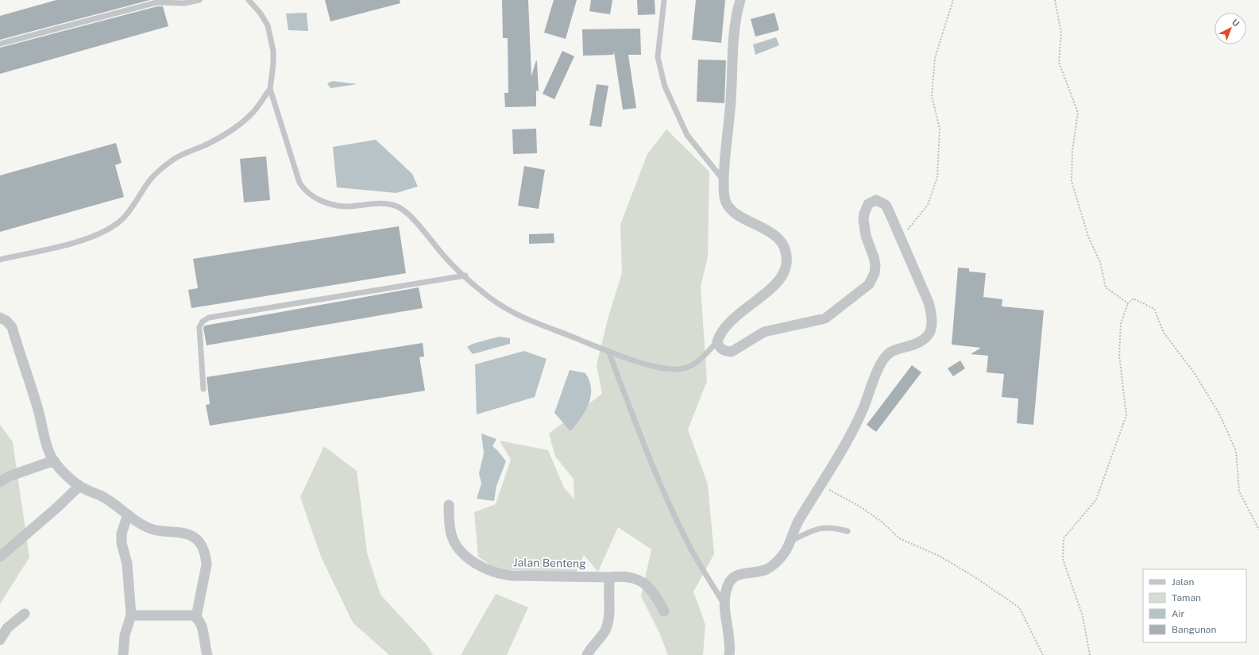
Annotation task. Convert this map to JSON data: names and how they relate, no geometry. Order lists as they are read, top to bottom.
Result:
{
  "streets": {
    "street": ["Jalan Benteng"]
  },
  "legend": [
    "Jalan",
    "Taman",
    "Air",
    "Bangunan"
  ],
  "north": "top right"
}
